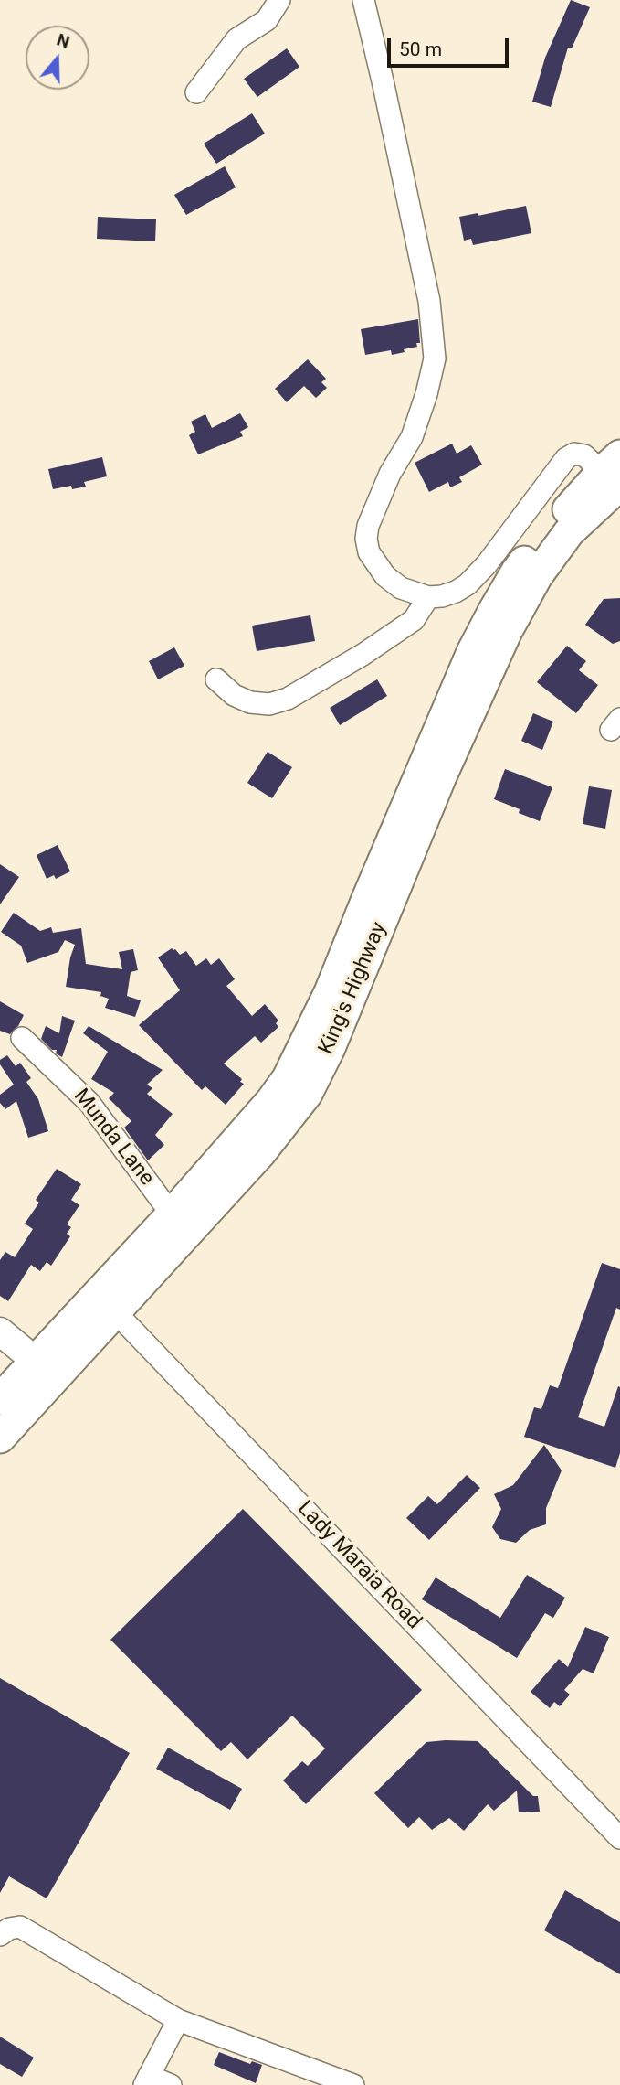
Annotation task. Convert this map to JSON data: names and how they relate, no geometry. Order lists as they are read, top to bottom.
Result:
{
  "streets": {
    "highway": ["King's Highway"],
    "street": ["Munda Lane", "Lady Maraia Road"]
  },
  "crossings": [
    ["King's Highway", "Munda Lane"],
    ["King's Highway", "Lady Maraia Road"]
  ],
  "scale_bar": "50 m",
  "north": "top"
}
